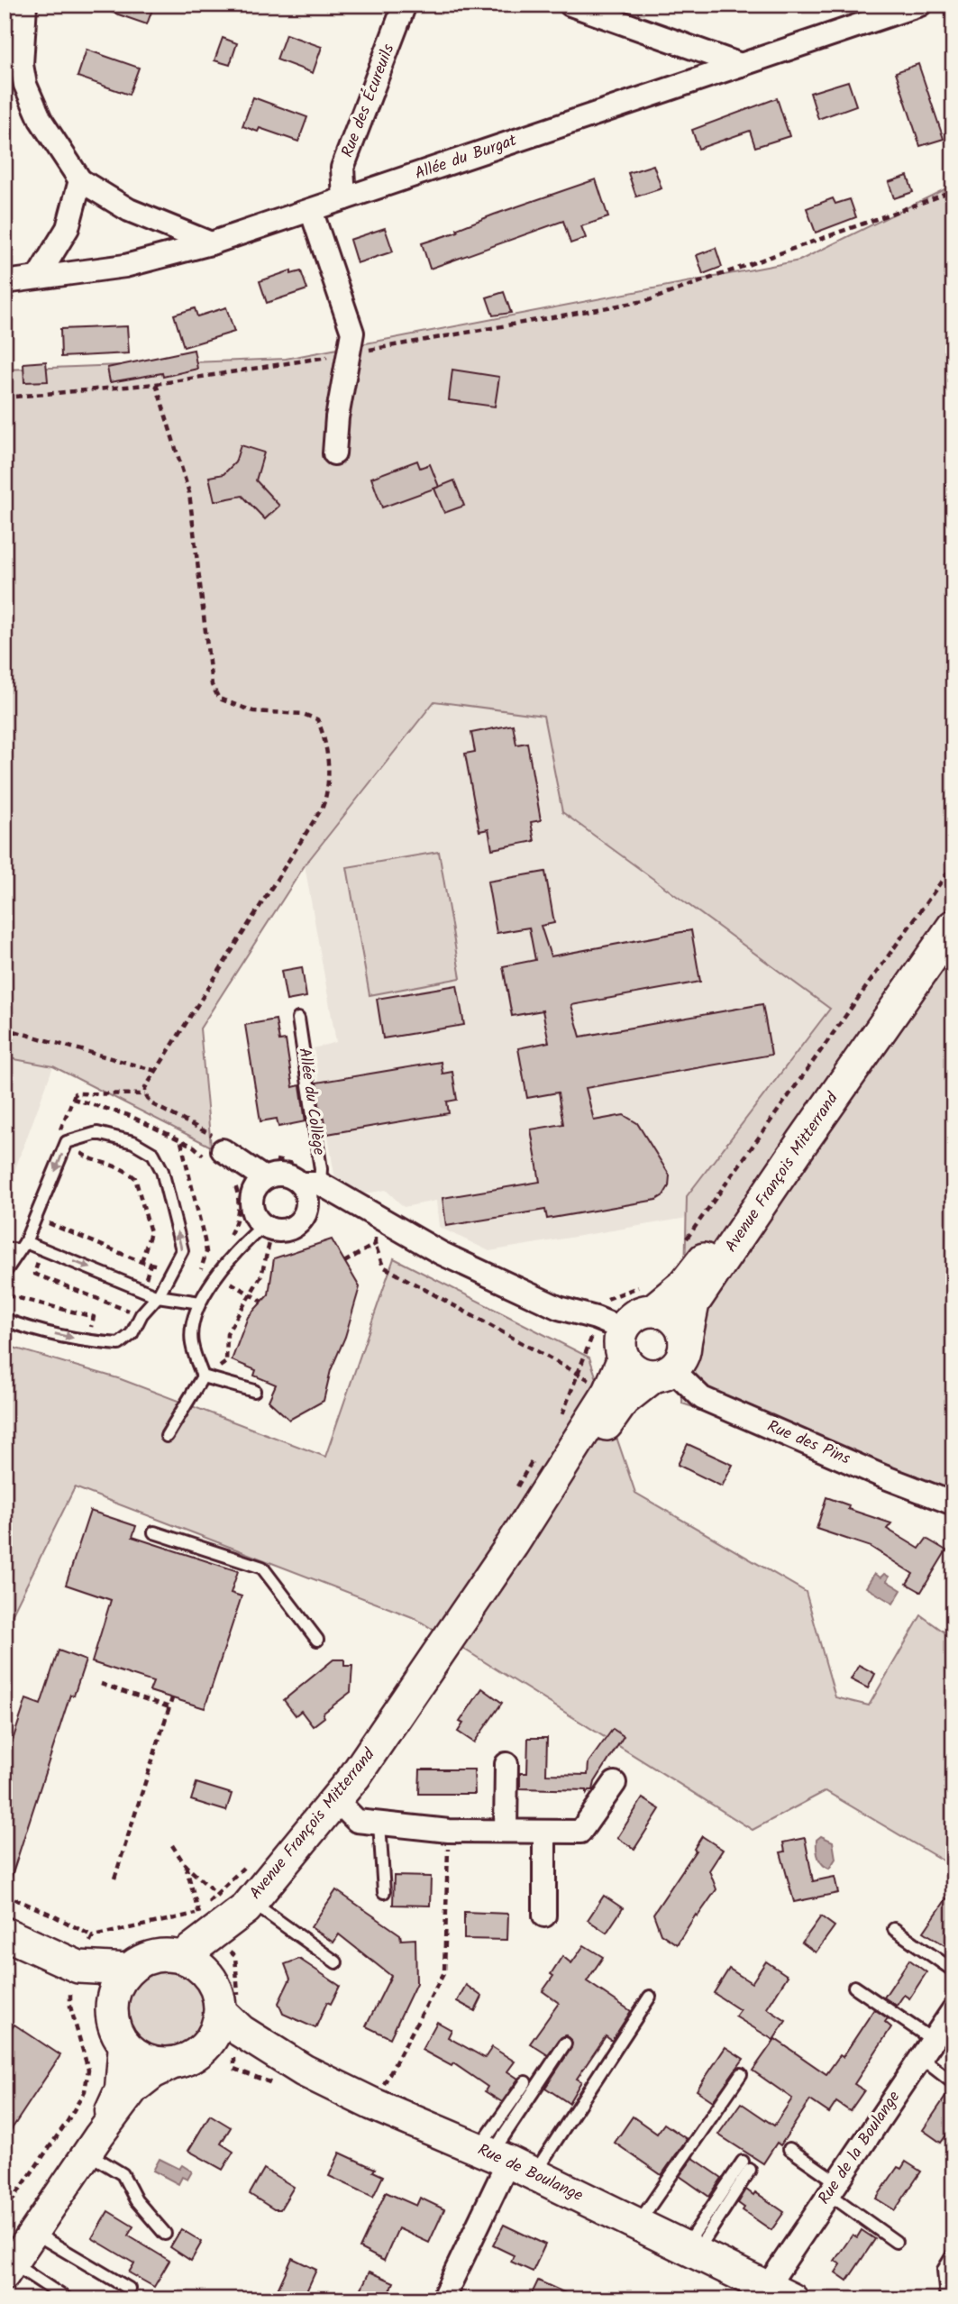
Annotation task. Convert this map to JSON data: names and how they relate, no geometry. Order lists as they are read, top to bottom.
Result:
{
  "streets": {
    "main road": ["Avenue François Mitterrand", "Rue de Boulange"],
    "street": [
      "Rue des Écureuils",
      "Allée du Burgat",
      "Allée du Collège",
      "Rue des Pins",
      "Rue de la Boulange"
    ]
  },
  "crossings": [
    ["Rue des Écureuils", "Allée du Burgat"],
    ["Avenue François Mitterrand", "Rue des Pins"],
    ["Avenue François Mitterrand", "Rue de Boulange"],
    ["Rue de la Boulange", "Rue de Boulange"]
  ]
}
